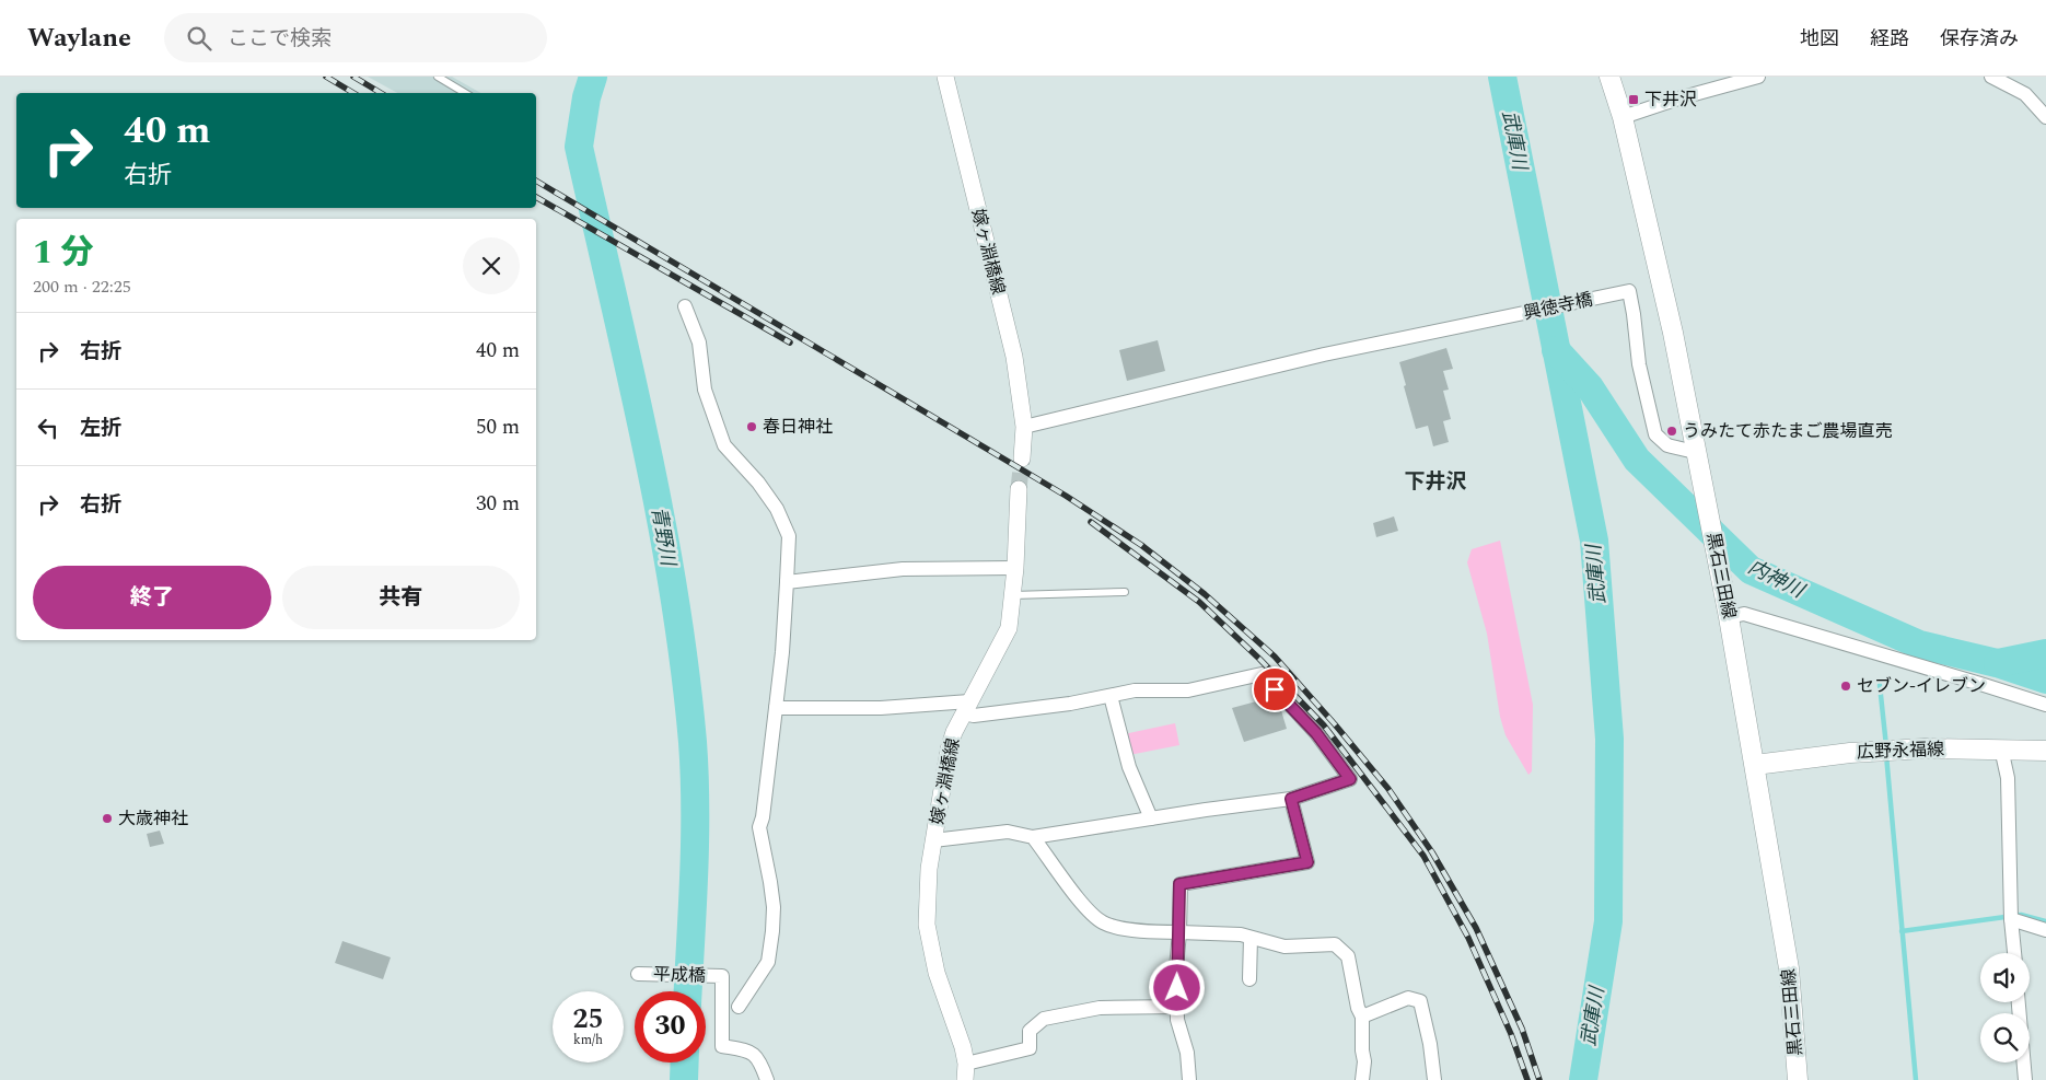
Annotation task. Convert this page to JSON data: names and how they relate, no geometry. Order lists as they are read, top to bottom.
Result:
{
  "streets": {
    "main road": ["黒石三田線", "広野永福線"],
    "street": ["嫁ヶ淵橋線", "興徳寺橋", "平成橋"]
  },
  "crossings": [
    ["嫁ヶ淵橋線", "興徳寺橋"],
    ["興徳寺橋", "黒石三田線"],
    ["黒石三田線", "広野永福線"]
  ],
  "districts": ["下井沢"],
  "water": ["武庫川", "青野川", "内神川"],
  "places": {
    "transit": ["下井沢"],
    "other": [
      "春日神社",
      "うみたて赤たまご農場直売",
      "セブン-イレブン",
      "大歳神社"
    ]
  },
  "page": {
    "header": "Waylane",
    "search": "ここで検索",
    "nav": ["地図", "経路", "保存済み"],
    "turn": ["40 m", "右折"],
    "heading": ["1 分", "200 m · 22:25"],
    "list": [
      {
        "name": "右折",
        "value": "40 m"
      },
      {
        "name": "左折",
        "value": "50 m"
      },
      {
        "name": "右折",
        "value": "30 m"
      }
    ],
    "buttons": ["終了", "共有"],
    "speed": "25 km/h",
    "limit": "30"
  }
}
